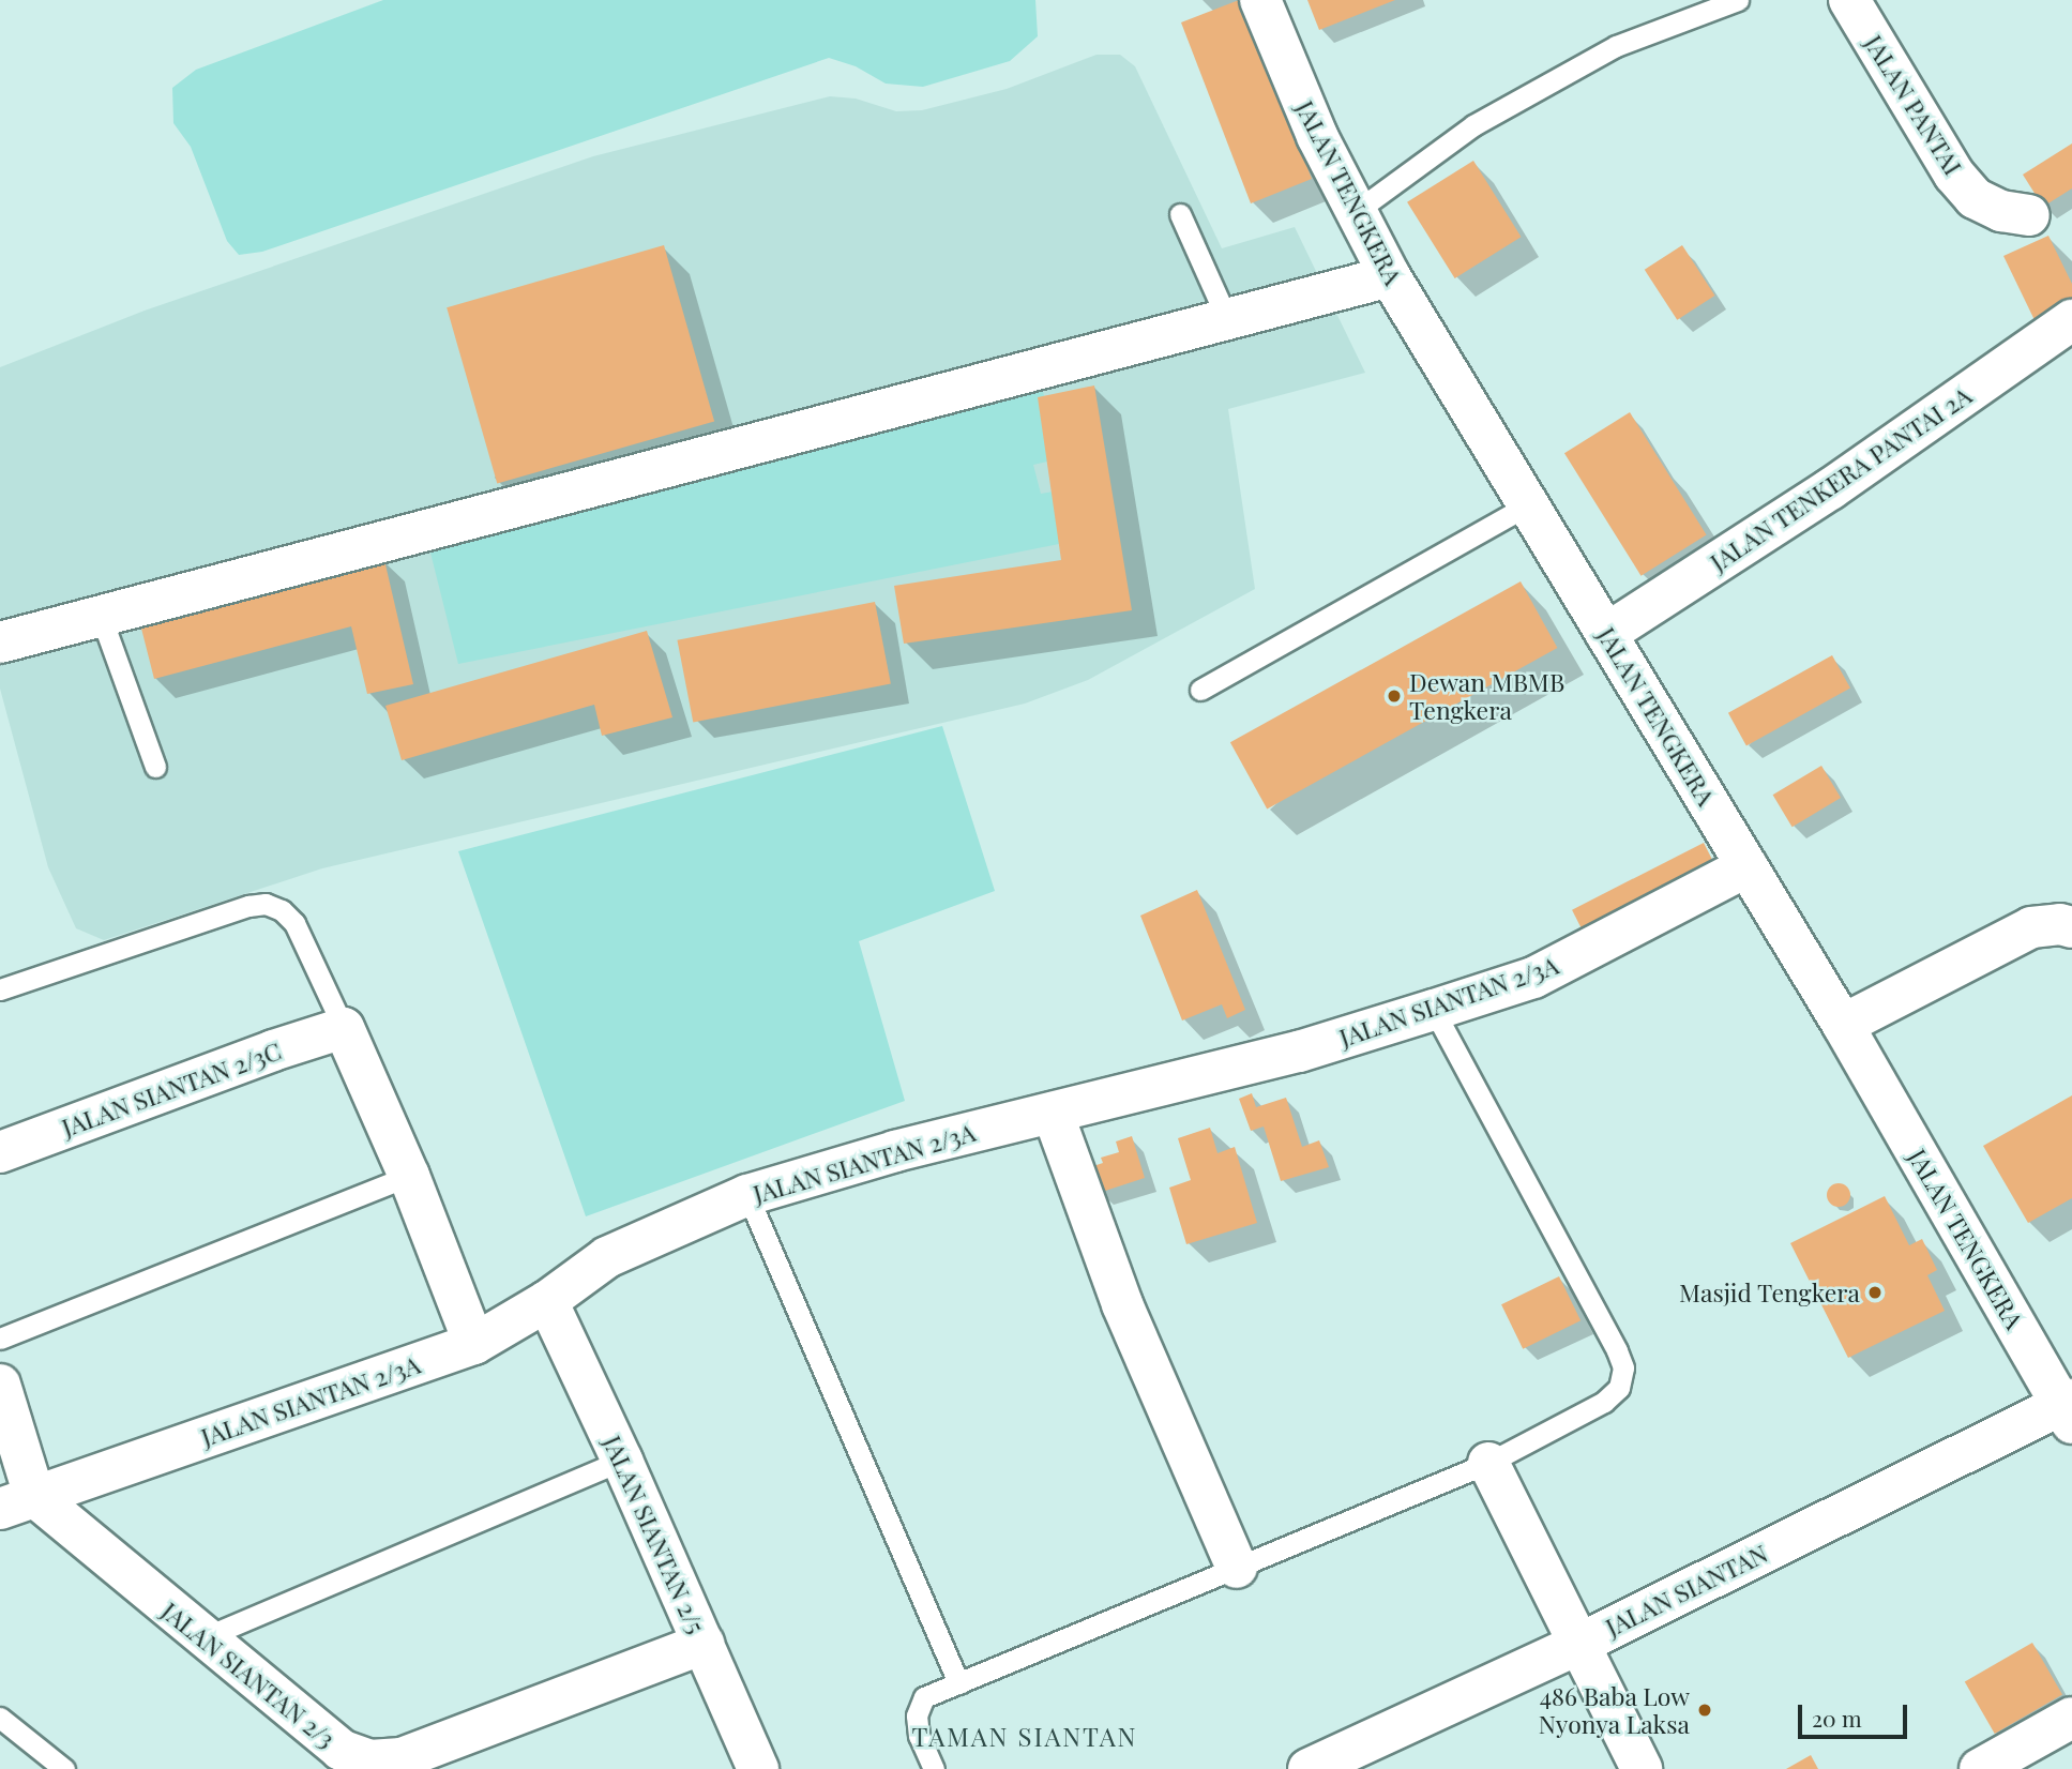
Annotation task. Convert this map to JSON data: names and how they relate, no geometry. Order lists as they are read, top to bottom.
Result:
{
  "streets": {
    "street": [
      "JALAN PANTAI",
      "JALAN TENGKERA",
      "JALAN TENKERA PANTAI 2A",
      "JALAN SIANTAN 2/3A",
      "JALAN SIANTAN 2/3C",
      "JALAN SIANTAN 2/5",
      "JALAN SIANTAN",
      "JALAN SIANTAN 2/3"
    ]
  },
  "crossings": [
    ["JALAN TENGKERA", "JALAN TENKERA PANTAI 2A"],
    ["JALAN TENGKERA", "JALAN SIANTAN 2/3A"],
    ["JALAN TENGKERA", "JALAN SIANTAN"],
    ["JALAN SIANTAN 2/3A", "JALAN SIANTAN 2/5"],
    ["JALAN SIANTAN 2/3A", "JALAN SIANTAN 2/3"],
    ["JALAN SIANTAN 2/5", "JALAN SIANTAN 2/3"]
  ],
  "districts": ["TAMAN SIANTAN"],
  "places": ["Dewan MBMB Tengkera", "Masjid Tengkera", "486 Baba Low Nyonya Laksa"],
  "scale_bar": "20 m"
}
